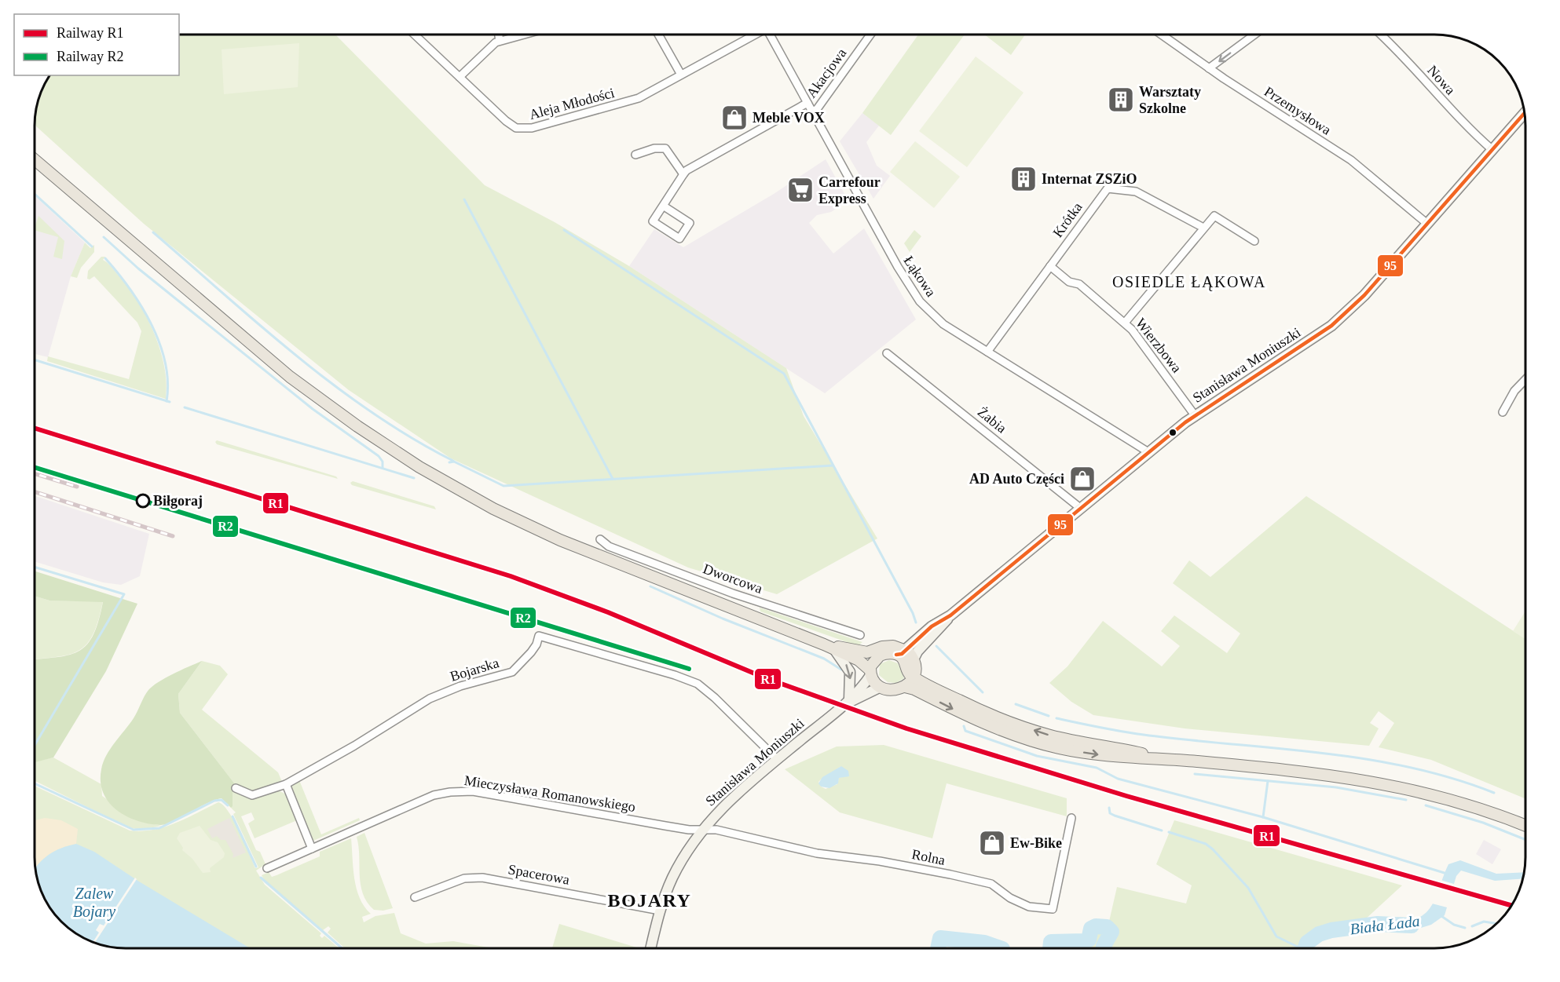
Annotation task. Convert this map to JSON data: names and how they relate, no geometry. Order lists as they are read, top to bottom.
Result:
{
  "streets": {
    "street": [
      "Akacjowa",
      "Nowa",
      "Aleja Młodości",
      "Przemysłowa",
      "Krótka",
      "Łąkowa",
      "Wierzbowa",
      "Stanisława Moniuszki",
      "Żabia",
      "Dworcowa",
      "Bojarska",
      "Mieczysława Romanowskiego",
      "Rolna",
      "Spacerowa"
    ]
  },
  "crossings": [
    ["Akacjowa", "Łąkowa"],
    ["Nowa", "Stanisława Moniuszki"],
    ["Przemysłowa", "Stanisława Moniuszki"],
    ["Krótka", "Łąkowa"],
    ["Krótka", "Wierzbowa"],
    ["Łąkowa", "Stanisława Moniuszki"],
    ["Wierzbowa", "Stanisława Moniuszki"],
    ["Stanisława Moniuszki", "Żabia"],
    ["Stanisława Moniuszki", "Bojarska"],
    ["Stanisława Moniuszki", "Mieczysława Romanowskiego"],
    ["Stanisława Moniuszki", "Rolna"],
    ["Stanisława Moniuszki", "Spacerowa"],
    ["Mieczysława Romanowskiego", "Rolna"]
  ],
  "districts": ["OSIEDLE ŁĄKOWA", "BOJARY"],
  "water": ["Zalew Bojary", "Biała Łada"],
  "places": {
    "building": ["Warsztaty Szkolne", "Internat ZSZiO"],
    "shop": ["Meble VOX", "AD Auto Części", "Ew-Bike"],
    "supermarket": ["Carrefour Express"],
    "other": ["Biłgoraj"]
  },
  "lines": ["transit line 95", "rail line R1", "rail line R2"],
  "legend": ["Railway R1", "Railway R2"]
}
